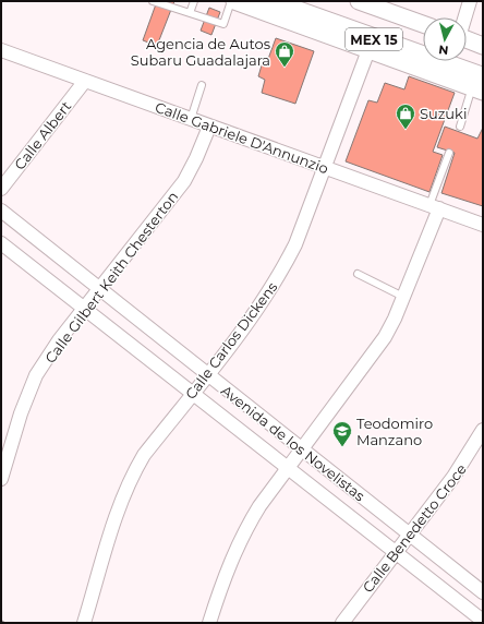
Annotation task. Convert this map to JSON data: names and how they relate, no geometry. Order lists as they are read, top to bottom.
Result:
{
  "streets": {
    "highway": ["MEX 15"],
    "street": [
      "Calle Albert",
      "Calle Gabriele D'Annunzio",
      "Calle Gilbert Keith Chesterton",
      "Calle Carlos Dickens",
      "Avenida de los Novelistas",
      "Calle Benedetto Croce"
    ]
  },
  "crossings": [
    ["Calle Albert", "Calle Gabriele D'Annunzio"],
    ["Calle Gabriele D'Annunzio", "Calle Gilbert Keith Chesterton"],
    ["Calle Gabriele D'Annunzio", "Calle Carlos Dickens"],
    ["Calle Gilbert Keith Chesterton", "Avenida de los Novelistas"],
    ["Calle Carlos Dickens", "Avenida de los Novelistas"],
    ["Avenida de los Novelistas", "Calle Benedetto Croce"]
  ],
  "places": {
    "shop": ["Agencia de Autos Subaru Guadalajara", "Suzuki"],
    "school or university": ["Teodomiro Manzano"]
  },
  "north": "bottom"
}
